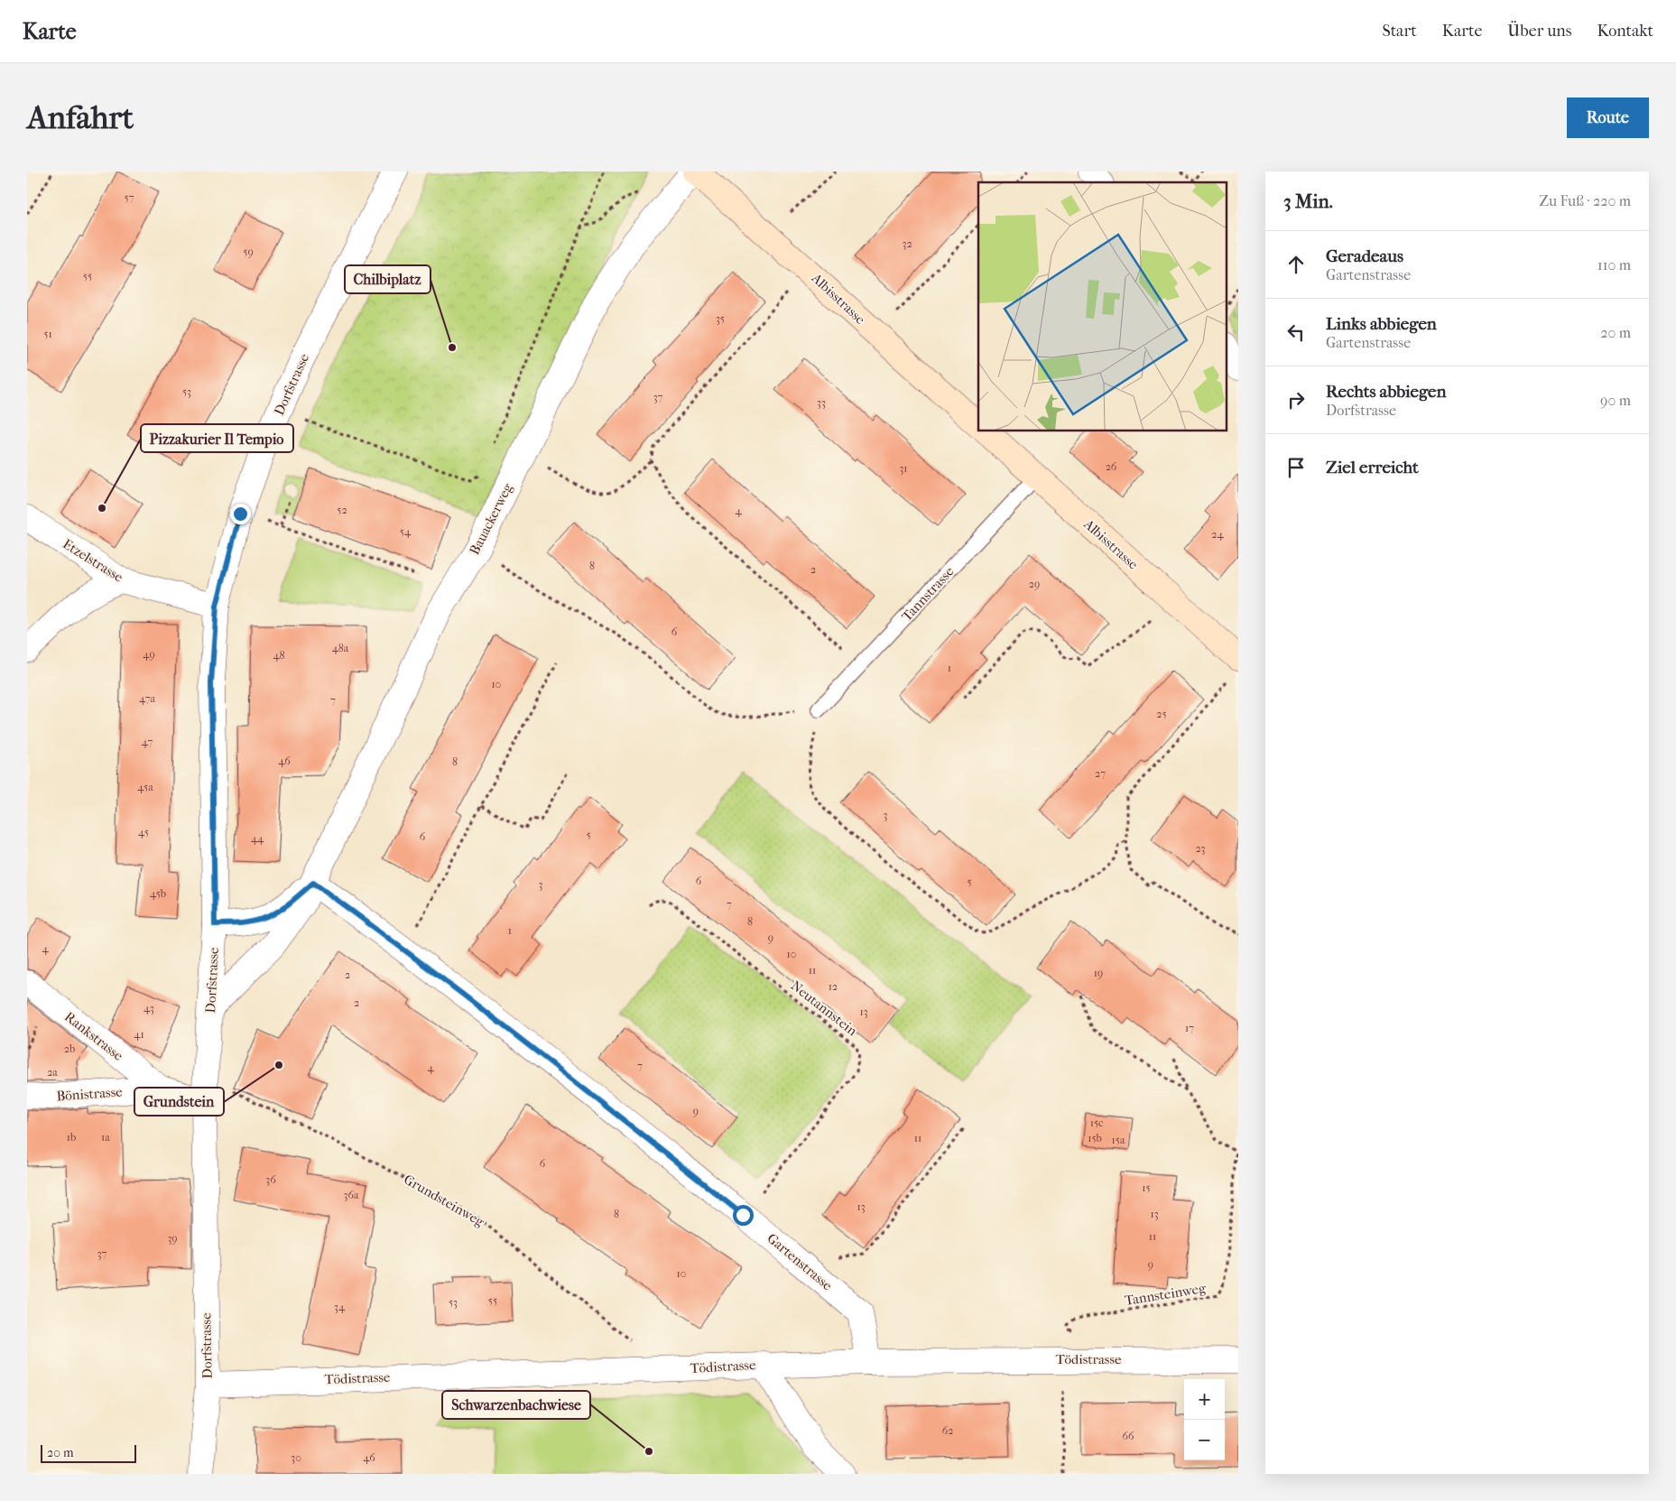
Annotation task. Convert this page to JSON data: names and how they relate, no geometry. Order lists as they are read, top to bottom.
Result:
{
  "streets": {
    "main road": ["Albisstrasse"],
    "street": [
      "Dorfstrasse",
      "Bauackerweg",
      "Etzelstrasse",
      "Rankstrasse",
      "Bönistrasse",
      "Gartenstrasse",
      "Tödistrasse"
    ],
    "lane": ["Tannstrasse"],
    "path": ["Neutannstein", "Grundsteinweg", "Tannsteinweg"]
  },
  "crossings": [
    ["Albisstrasse", "Bauackerweg"],
    ["Albisstrasse", "Tannstrasse"],
    ["Dorfstrasse", "Etzelstrasse"],
    ["Dorfstrasse", "Bönistrasse"],
    ["Dorfstrasse", "Tödistrasse"],
    ["Bauackerweg", "Gartenstrasse"],
    ["Rankstrasse", "Bönistrasse"],
    ["Gartenstrasse", "Tödistrasse"]
  ],
  "places": [
    "Chilbiplatz",
    "Pizzakurier Il Tempio",
    "Grundstein",
    "Schwarzenbachwiese"
  ],
  "house_numbers": [
    "57",
    "32",
    "59",
    "55",
    "35",
    "51",
    "53",
    "37",
    "33",
    "26",
    "31",
    "52",
    "4",
    "54",
    "24",
    "8",
    "2",
    "29",
    "6",
    "48a",
    "49",
    "48",
    "1",
    "10",
    "47a",
    "7",
    "25",
    "47",
    "46",
    "8",
    "27",
    "45a",
    "3",
    "45",
    "5",
    "6",
    "44",
    "23",
    "6",
    "5",
    "3",
    "45b",
    "7",
    "8",
    "1",
    "9",
    "4",
    "10",
    "11",
    "19",
    "2",
    "12",
    "2",
    "43",
    "13",
    "17",
    "41",
    "2b",
    "7",
    "4",
    "2a",
    "9",
    "15c",
    "1b",
    "1a",
    "11",
    "15b",
    "15a",
    "6",
    "36",
    "15",
    "36a",
    "13",
    "8",
    "13",
    "11",
    "39",
    "37",
    "9",
    "10",
    "55",
    "53",
    "34",
    "62",
    "66",
    "30",
    "46"
  ],
  "scale_bar": "20 m",
  "page": {
    "header": "Karte",
    "nav": [
      "Start",
      "Karte",
      "Über uns",
      "Kontakt"
    ],
    "buttons": "Route",
    "title": "Anfahrt",
    "heading": ["3 Min.", "Zu Fuß · 220 m"],
    "list": [
      ["Geradeaus", "Gartenstrasse", "110 m"],
      ["Links abbiegen", "Gartenstrasse", "20 m"],
      ["Rechts abbiegen", "Dorfstrasse", "90 m"],
      "Ziel erreicht"
    ],
    "map_buttons": ["+", "−"],
    "scale": "20 m"
  }
}
